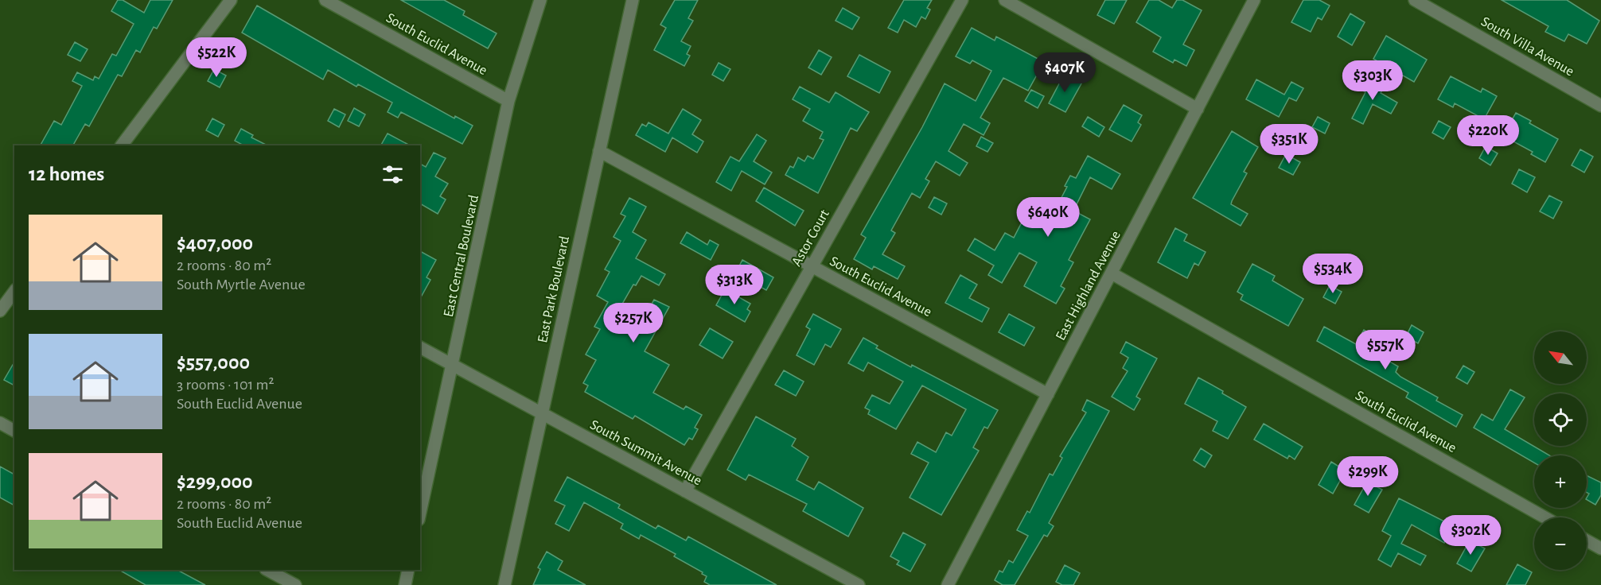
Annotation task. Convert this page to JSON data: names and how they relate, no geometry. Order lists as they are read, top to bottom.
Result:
{
  "streets": {
    "street": [
      "South Euclid Avenue",
      "South Villa Avenue",
      "Astor Court",
      "East Central Boulevard",
      "East Highland Avenue",
      "East Park Boulevard",
      "South Summit Avenue"
    ]
  },
  "crossings": [
    ["South Euclid Avenue", "Astor Court"],
    ["South Euclid Avenue", "East Central Boulevard"],
    ["South Euclid Avenue", "East Highland Avenue"],
    ["South Euclid Avenue", "East Park Boulevard"],
    ["Astor Court", "South Summit Avenue"],
    ["East Central Boulevard", "South Summit Avenue"],
    ["East Park Boulevard", "South Summit Avenue"]
  ],
  "north": "top left",
  "page": {
    "price": [
      "$522K",
      "$407K",
      "$303K",
      "$220K",
      "$351K",
      "$640K",
      "$534K",
      "$313K",
      "$257K",
      "$557K",
      "$299K",
      "$302K"
    ],
    "heading": "12 homes",
    "list": [
      {
        "name": "$407,000",
        "note": "2 rooms · 80 m² · South Myrtle Avenue"
      },
      {
        "name": "$557,000",
        "note": "3 rooms · 101 m² · South Euclid Avenue"
      },
      {
        "name": "$299,000",
        "note": "2 rooms · 80 m² · South Euclid Avenue"
      }
    ],
    "map_buttons": ["+", "−"]
  }
}
